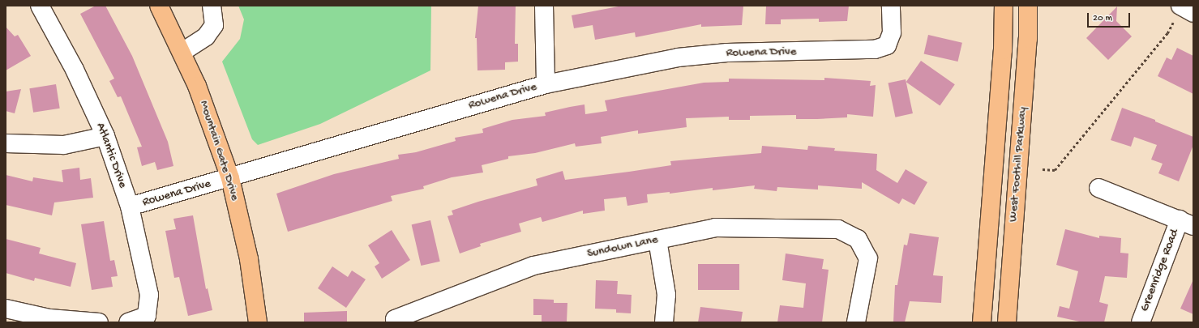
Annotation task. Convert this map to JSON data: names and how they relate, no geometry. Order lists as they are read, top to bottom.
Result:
{
  "streets": {
    "main road": ["Mountain Gate Drive", "West Foothill Parkway"],
    "street": [
      "Rowena Drive",
      "Atlantic Drive",
      "Sundown Lane",
      "Greenridge Road"
    ]
  },
  "crossings": [
    ["Rowena Drive", "Mountain Gate Drive"],
    ["Rowena Drive", "Atlantic Drive"]
  ],
  "scale_bar": "20 m"
}
